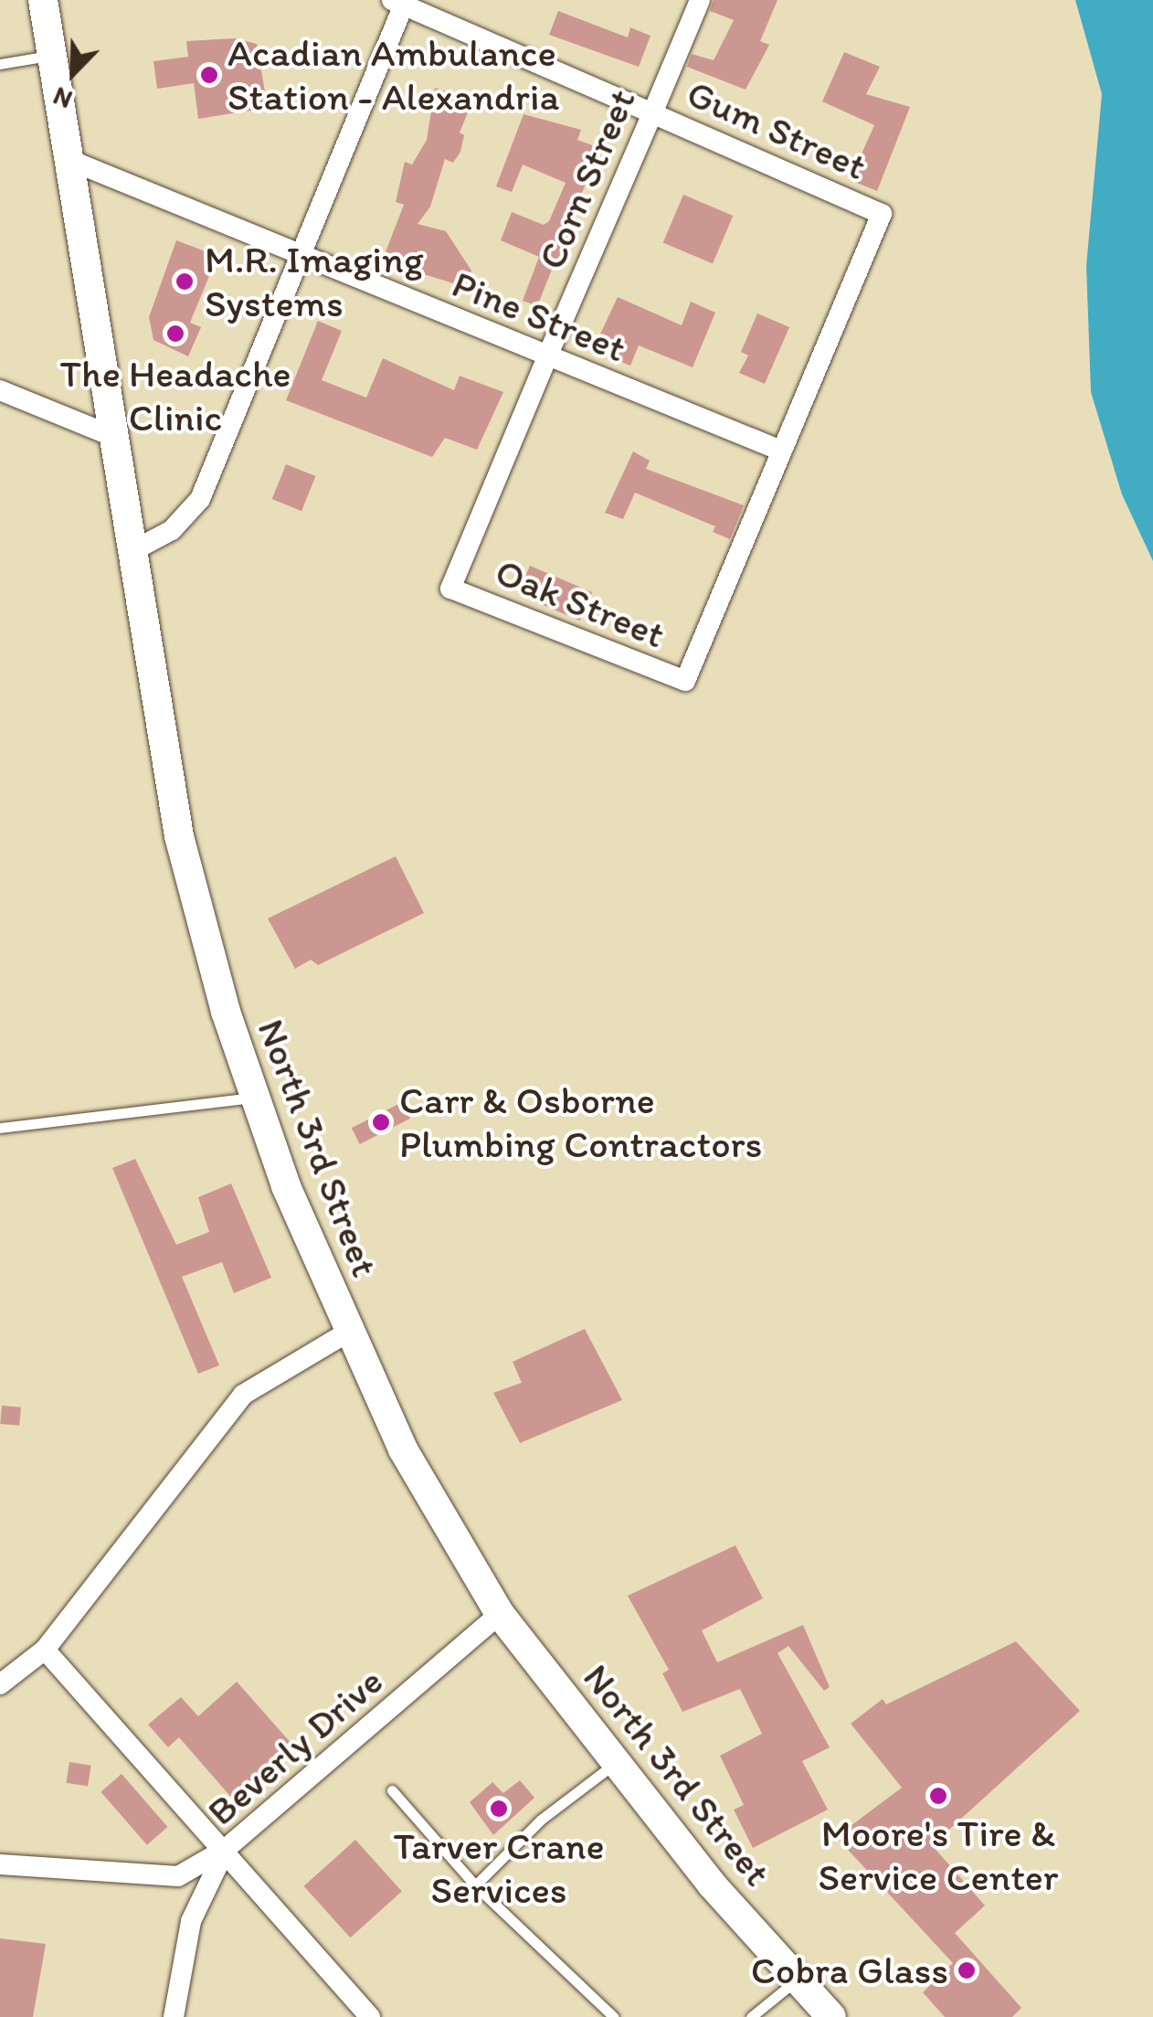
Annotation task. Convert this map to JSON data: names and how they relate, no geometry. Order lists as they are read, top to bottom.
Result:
{
  "streets": {
    "main road": ["North 3rd Street"],
    "street": [
      "Gum Street",
      "Corn Street",
      "Pine Street",
      "Oak Street",
      "Beverly Drive"
    ]
  },
  "crossings": [
    ["Gum Street", "Corn Street"],
    ["Gum Street", "Pine Street"],
    ["Gum Street", "Oak Street"],
    ["Corn Street", "Pine Street"],
    ["Corn Street", "Oak Street"],
    ["Pine Street", "Oak Street"],
    ["Pine Street", "North 3rd Street"],
    ["North 3rd Street", "Beverly Drive"]
  ],
  "places": [
    "Acadian Ambulance Station - Alexandria",
    "M.R. Imaging Systems",
    "The Headache Clinic",
    "Carr & Osborne Plumbing Contractors",
    "Moore's Tire & Service Center",
    "Tarver Crane Services",
    "Cobra Glass"
  ],
  "north": "bottom left"
}
